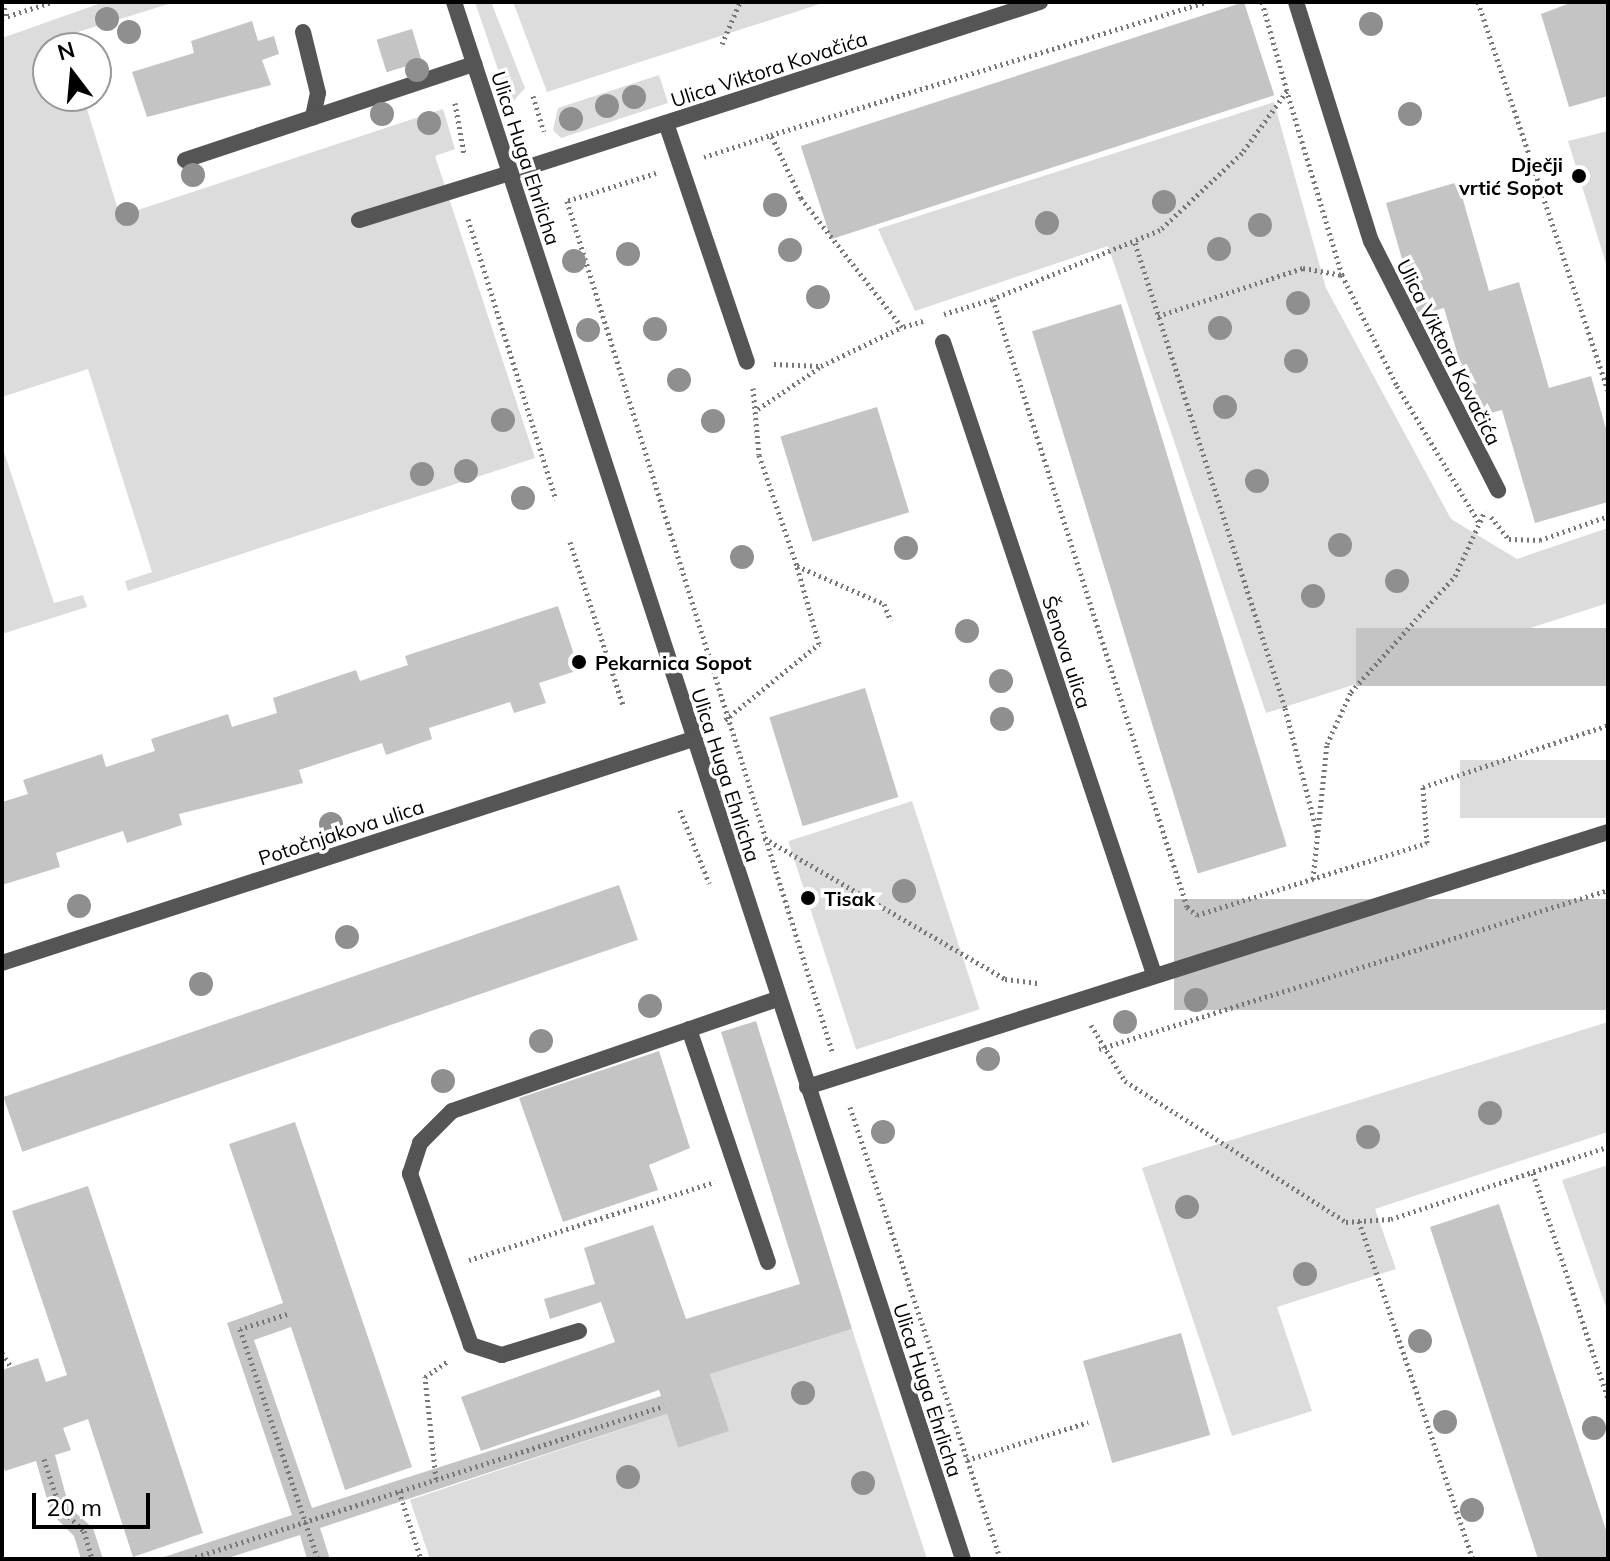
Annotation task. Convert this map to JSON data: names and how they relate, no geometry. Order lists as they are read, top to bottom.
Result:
{
  "streets": {
    "street": [
      "Ulica Viktora Kovačića",
      "Ulica Huga Ehrlicha",
      "Šenova ulica",
      "Potočnjakova ulica"
    ]
  },
  "crossings": [
    ["Ulica Viktora Kovačića", "Ulica Huga Ehrlicha"],
    ["Ulica Huga Ehrlicha", "Potočnjakova ulica"]
  ],
  "places": ["Dječji vrtić Sopot", "Pekarnica Sopot", "Tisak"],
  "scale_bar": "20 m",
  "north": "top"
}
